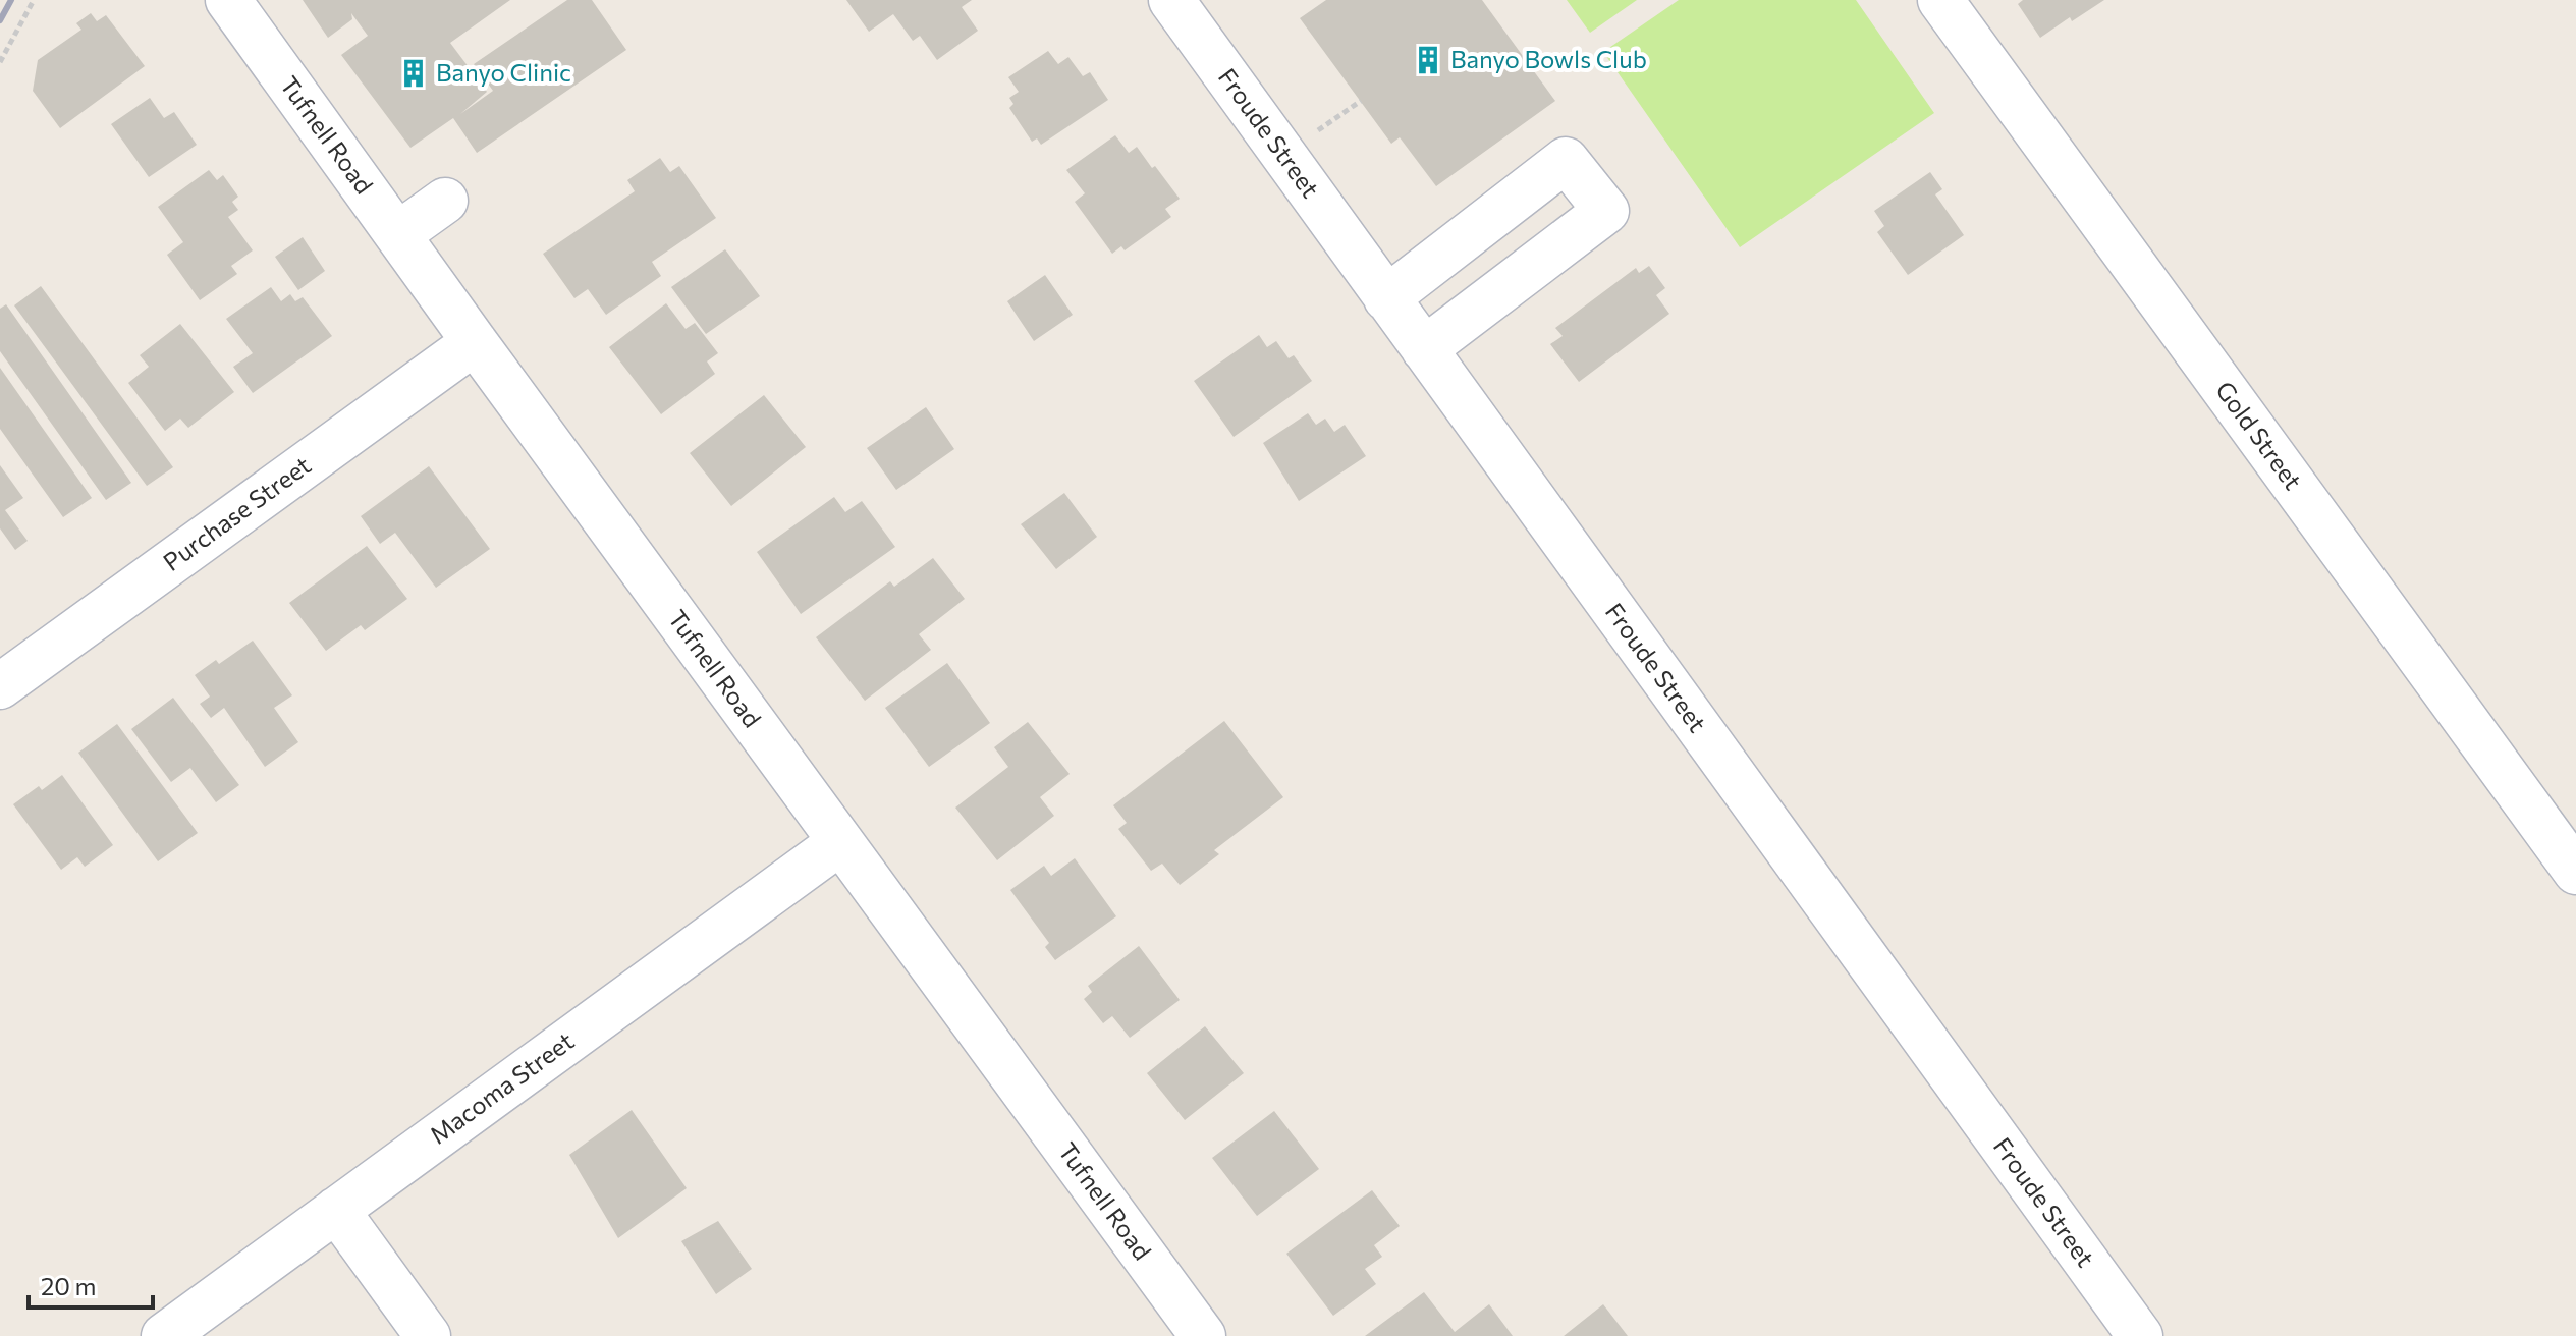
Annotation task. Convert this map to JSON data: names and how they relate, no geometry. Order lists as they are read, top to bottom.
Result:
{
  "streets": {
    "street": [
      "Froude Street",
      "Tufnell Road",
      "Gold Street",
      "Purchase Street",
      "Macoma Street"
    ]
  },
  "crossings": [
    ["Tufnell Road", "Purchase Street"],
    ["Tufnell Road", "Macoma Street"]
  ],
  "places": {
    "building": ["Banyo Bowls Club", "Banyo Clinic"]
  },
  "scale_bar": "20 m"
}
